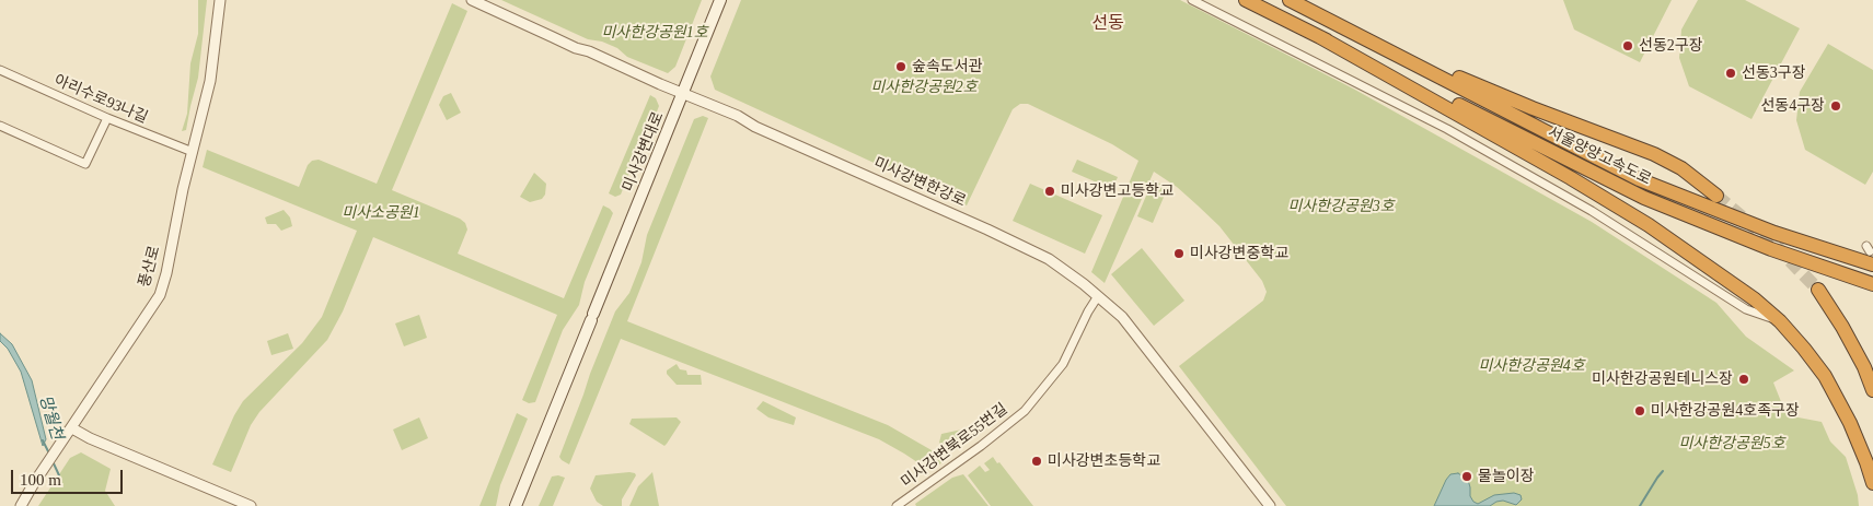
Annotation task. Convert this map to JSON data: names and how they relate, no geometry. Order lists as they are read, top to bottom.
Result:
{
  "streets": {
    "highway": ["서울양양고속도로"],
    "main road": ["미사강변대로"],
    "street": [
      "아리수로93나길",
      "미사강변한강로",
      "풍산로",
      "미사강변북로55번길"
    ]
  },
  "crossings": [
    ["아리수로93나길", "풍산로"],
    ["미사강변대로", "미사강변한강로"],
    ["미사강변한강로", "미사강변북로55번길"]
  ],
  "districts": ["선동"],
  "water": ["망월천"],
  "parks": [
    "미사한강공원1호",
    "미사한강공원2호",
    "미사한강공원3호",
    "미사소공원1",
    "미사한강공원4호",
    "미사한강공원5호"
  ],
  "places": [
    "선동2구장",
    "숲속도서관",
    "선동3구장",
    "선동4구장",
    "미사강변고등학교",
    "미사강변중학교",
    "미사한강공원테니스장",
    "미사한강공원4호족구장",
    "미사강변초등학교",
    "물놀이장"
  ],
  "scale_bar": "100 m"
}
